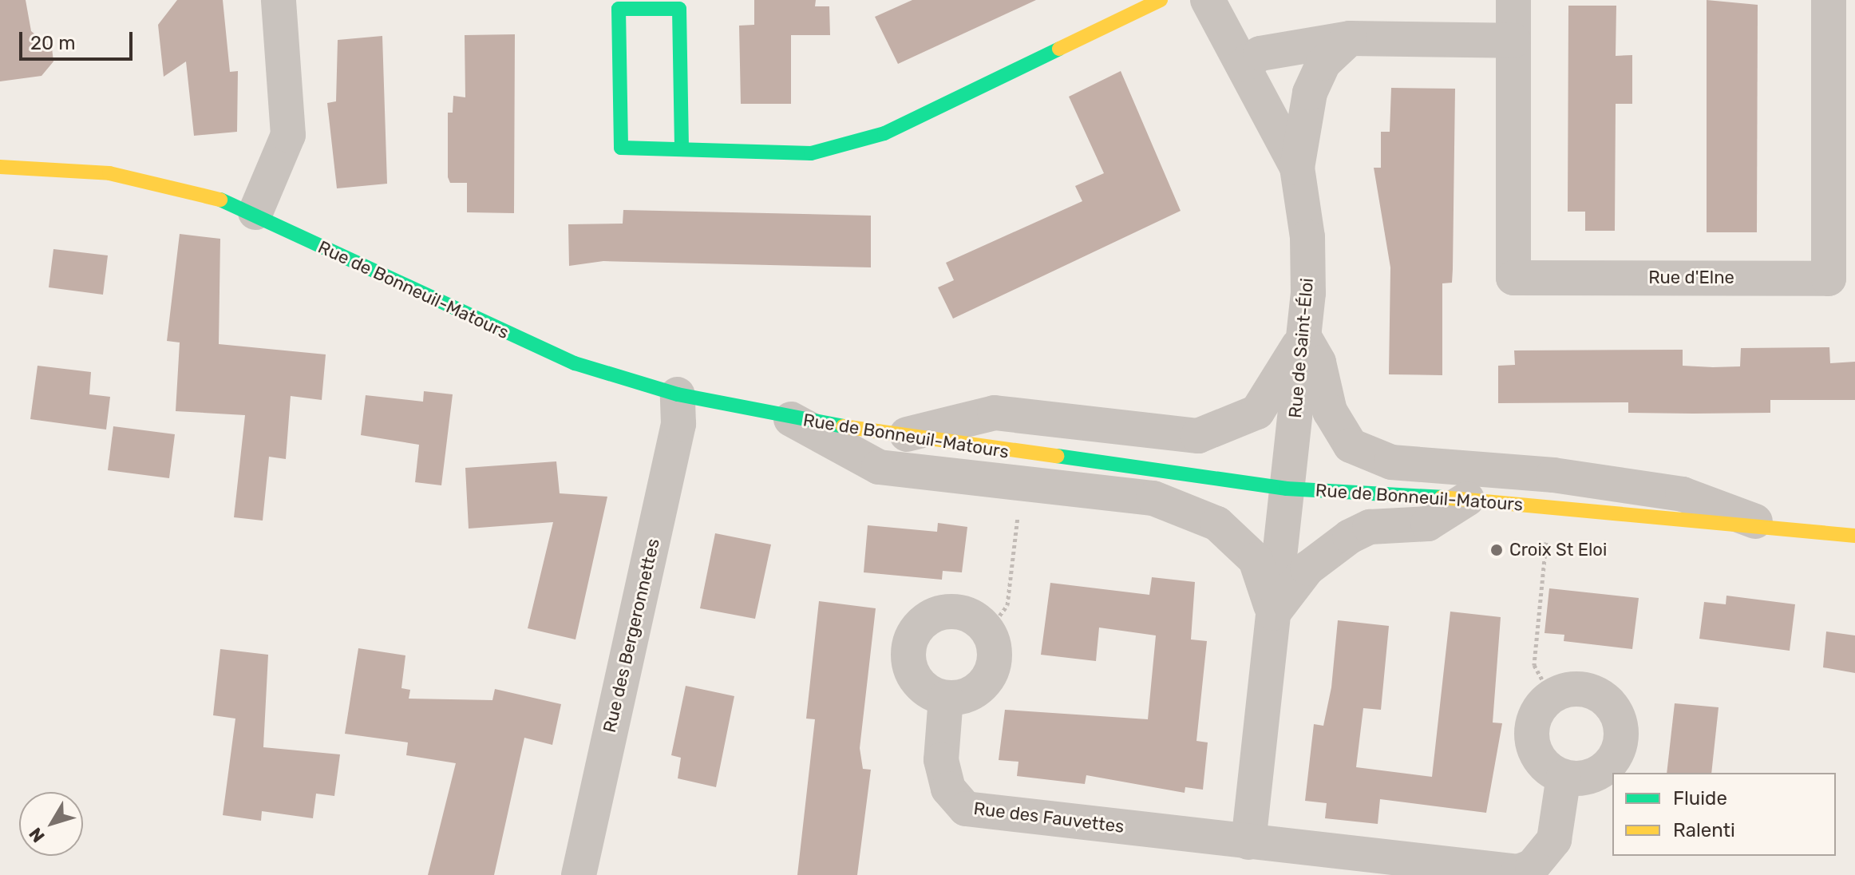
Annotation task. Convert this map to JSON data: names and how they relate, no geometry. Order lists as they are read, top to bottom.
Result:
{
  "streets": {
    "main road": ["Rue de Bonneuil-Matours"],
    "street": [
      "Rue d'Elne",
      "Rue de Saint-Éloi",
      "Rue des Bergeronnettes",
      "Rue des Fauvettes"
    ]
  },
  "crossings": [
    ["Rue de Bonneuil-Matours", "Rue de Saint-Éloi"],
    ["Rue de Bonneuil-Matours", "Rue des Bergeronnettes"]
  ],
  "places": ["Croix St Eloi"],
  "legend": ["Fluide", "Ralenti"],
  "scale_bar": "20 m",
  "north": "bottom left"
}
